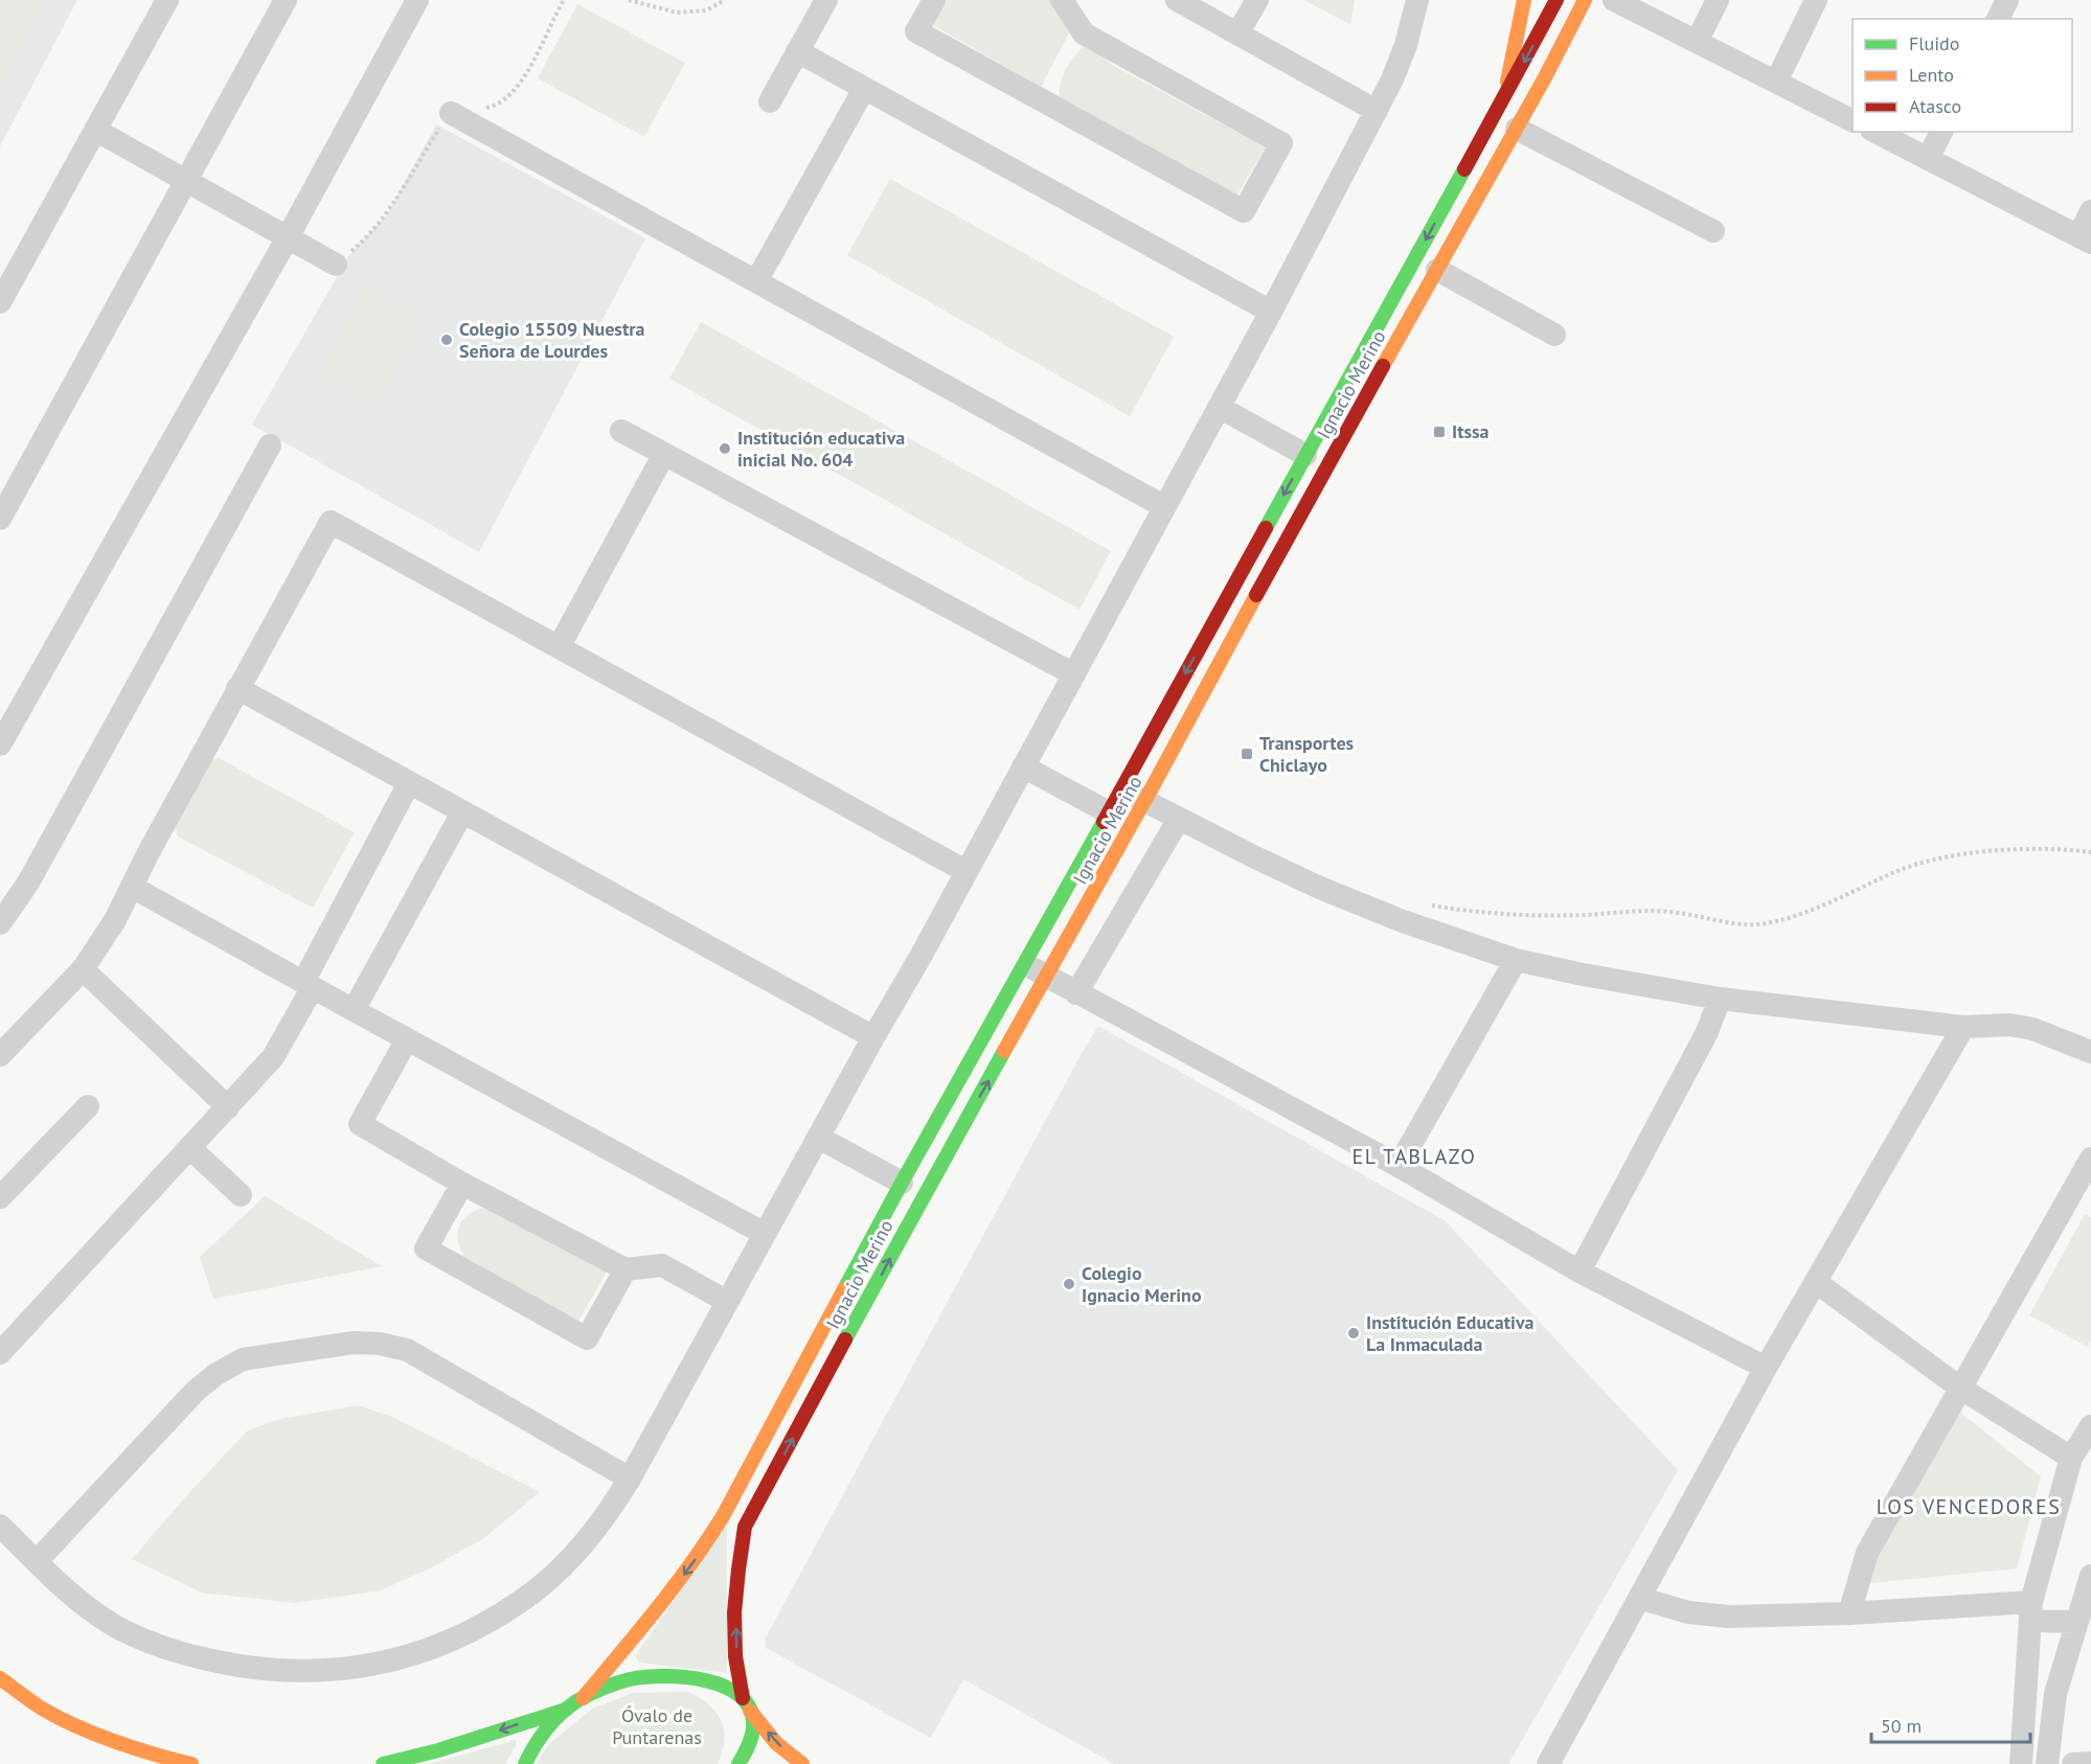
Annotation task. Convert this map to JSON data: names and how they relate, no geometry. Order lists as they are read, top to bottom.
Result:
{
  "streets": {
    "main road": ["Ignacio Merino"]
  },
  "districts": ["EL TABLAZO", "LOS VENCEDORES"],
  "parks": ["Óvalo de Puntarenas"],
  "places": {
    "other": [
      "Colegio 15509 Nuestra Señora de Lourdes",
      "Institución educativa inicial No. 604",
      "Colegio Ignacio Merino",
      "Institución Educativa La Inmaculada"
    ],
    "transit": ["Itssa", "Transportes Chiclayo"]
  },
  "legend": ["Fluido", "Lento", "Atasco"],
  "scale_bar": "50 m"
}
